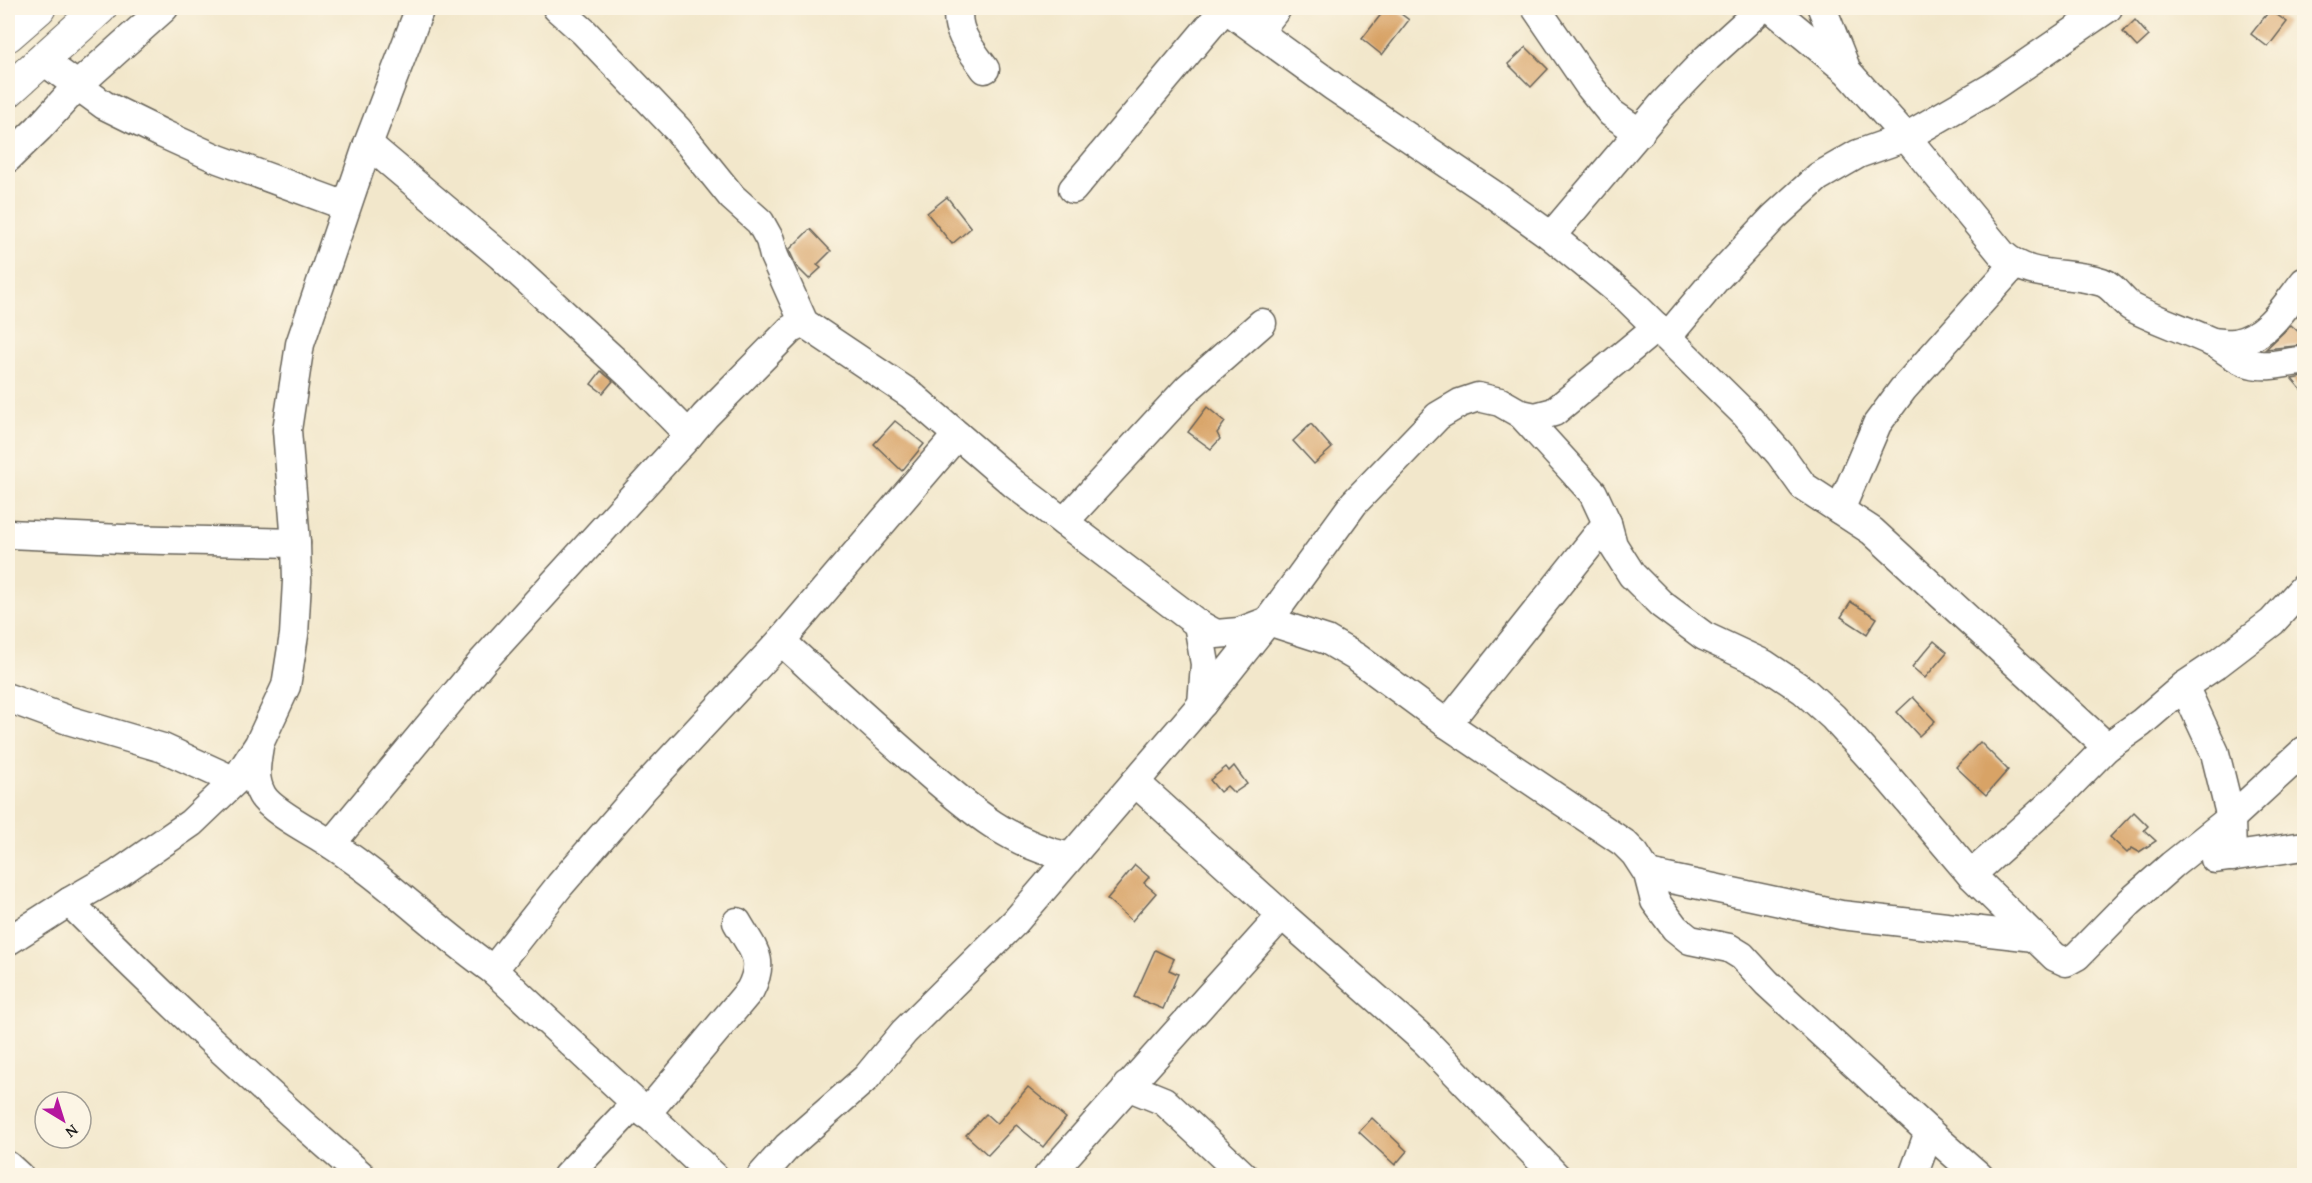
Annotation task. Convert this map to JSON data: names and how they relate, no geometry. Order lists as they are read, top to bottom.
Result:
{
  "north": "bottom right"
}
